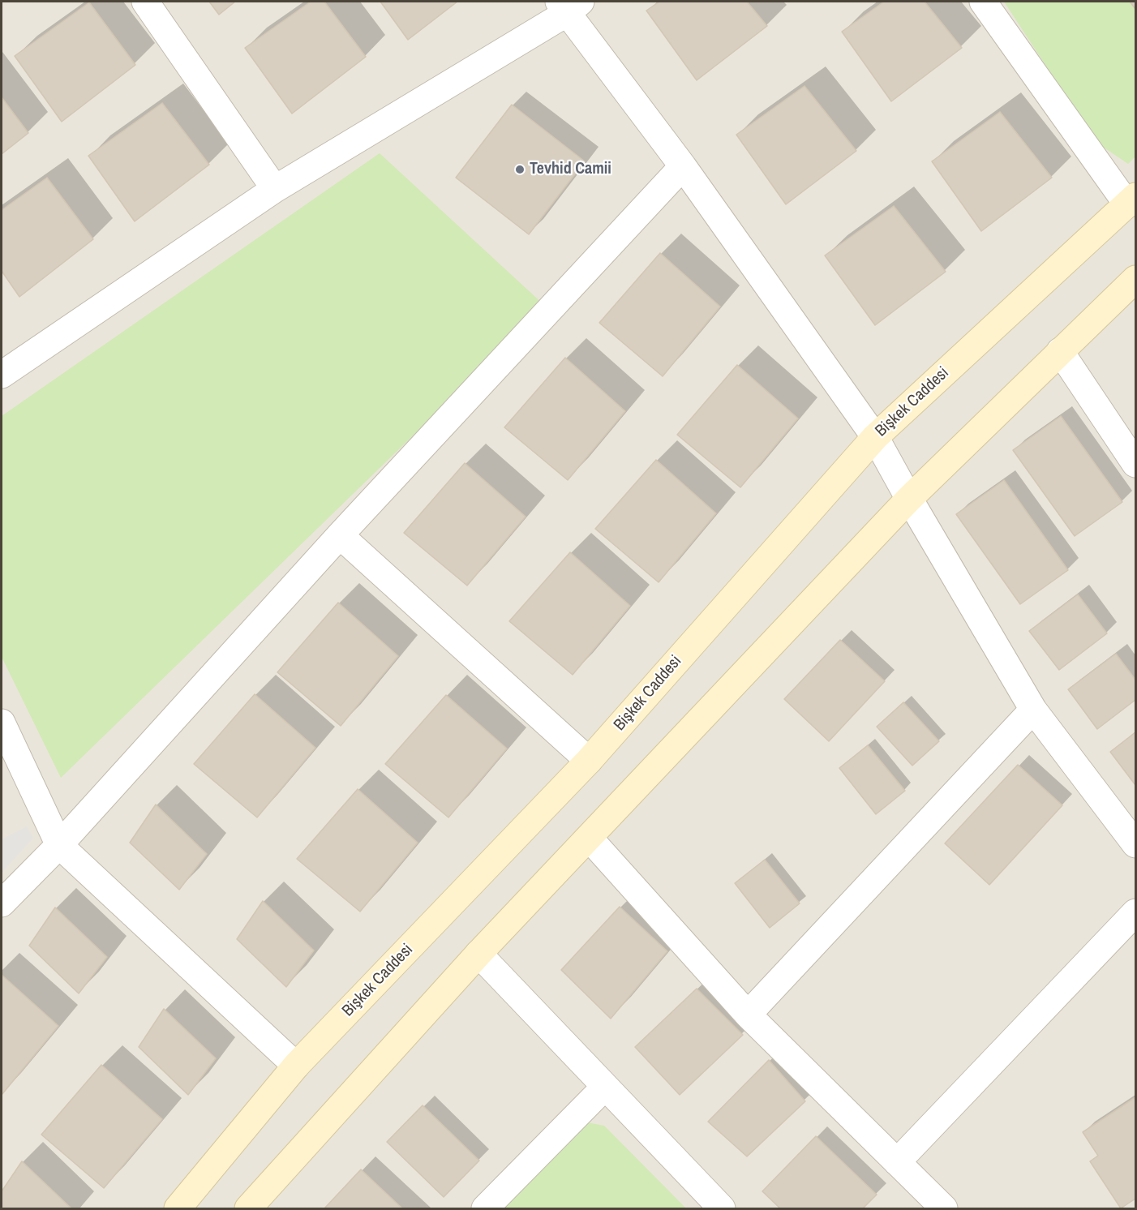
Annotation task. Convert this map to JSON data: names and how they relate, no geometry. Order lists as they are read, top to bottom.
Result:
{
  "streets": {
    "street": ["Bişkek Caddesi"]
  },
  "places": ["Tevhid Camii"]
}
